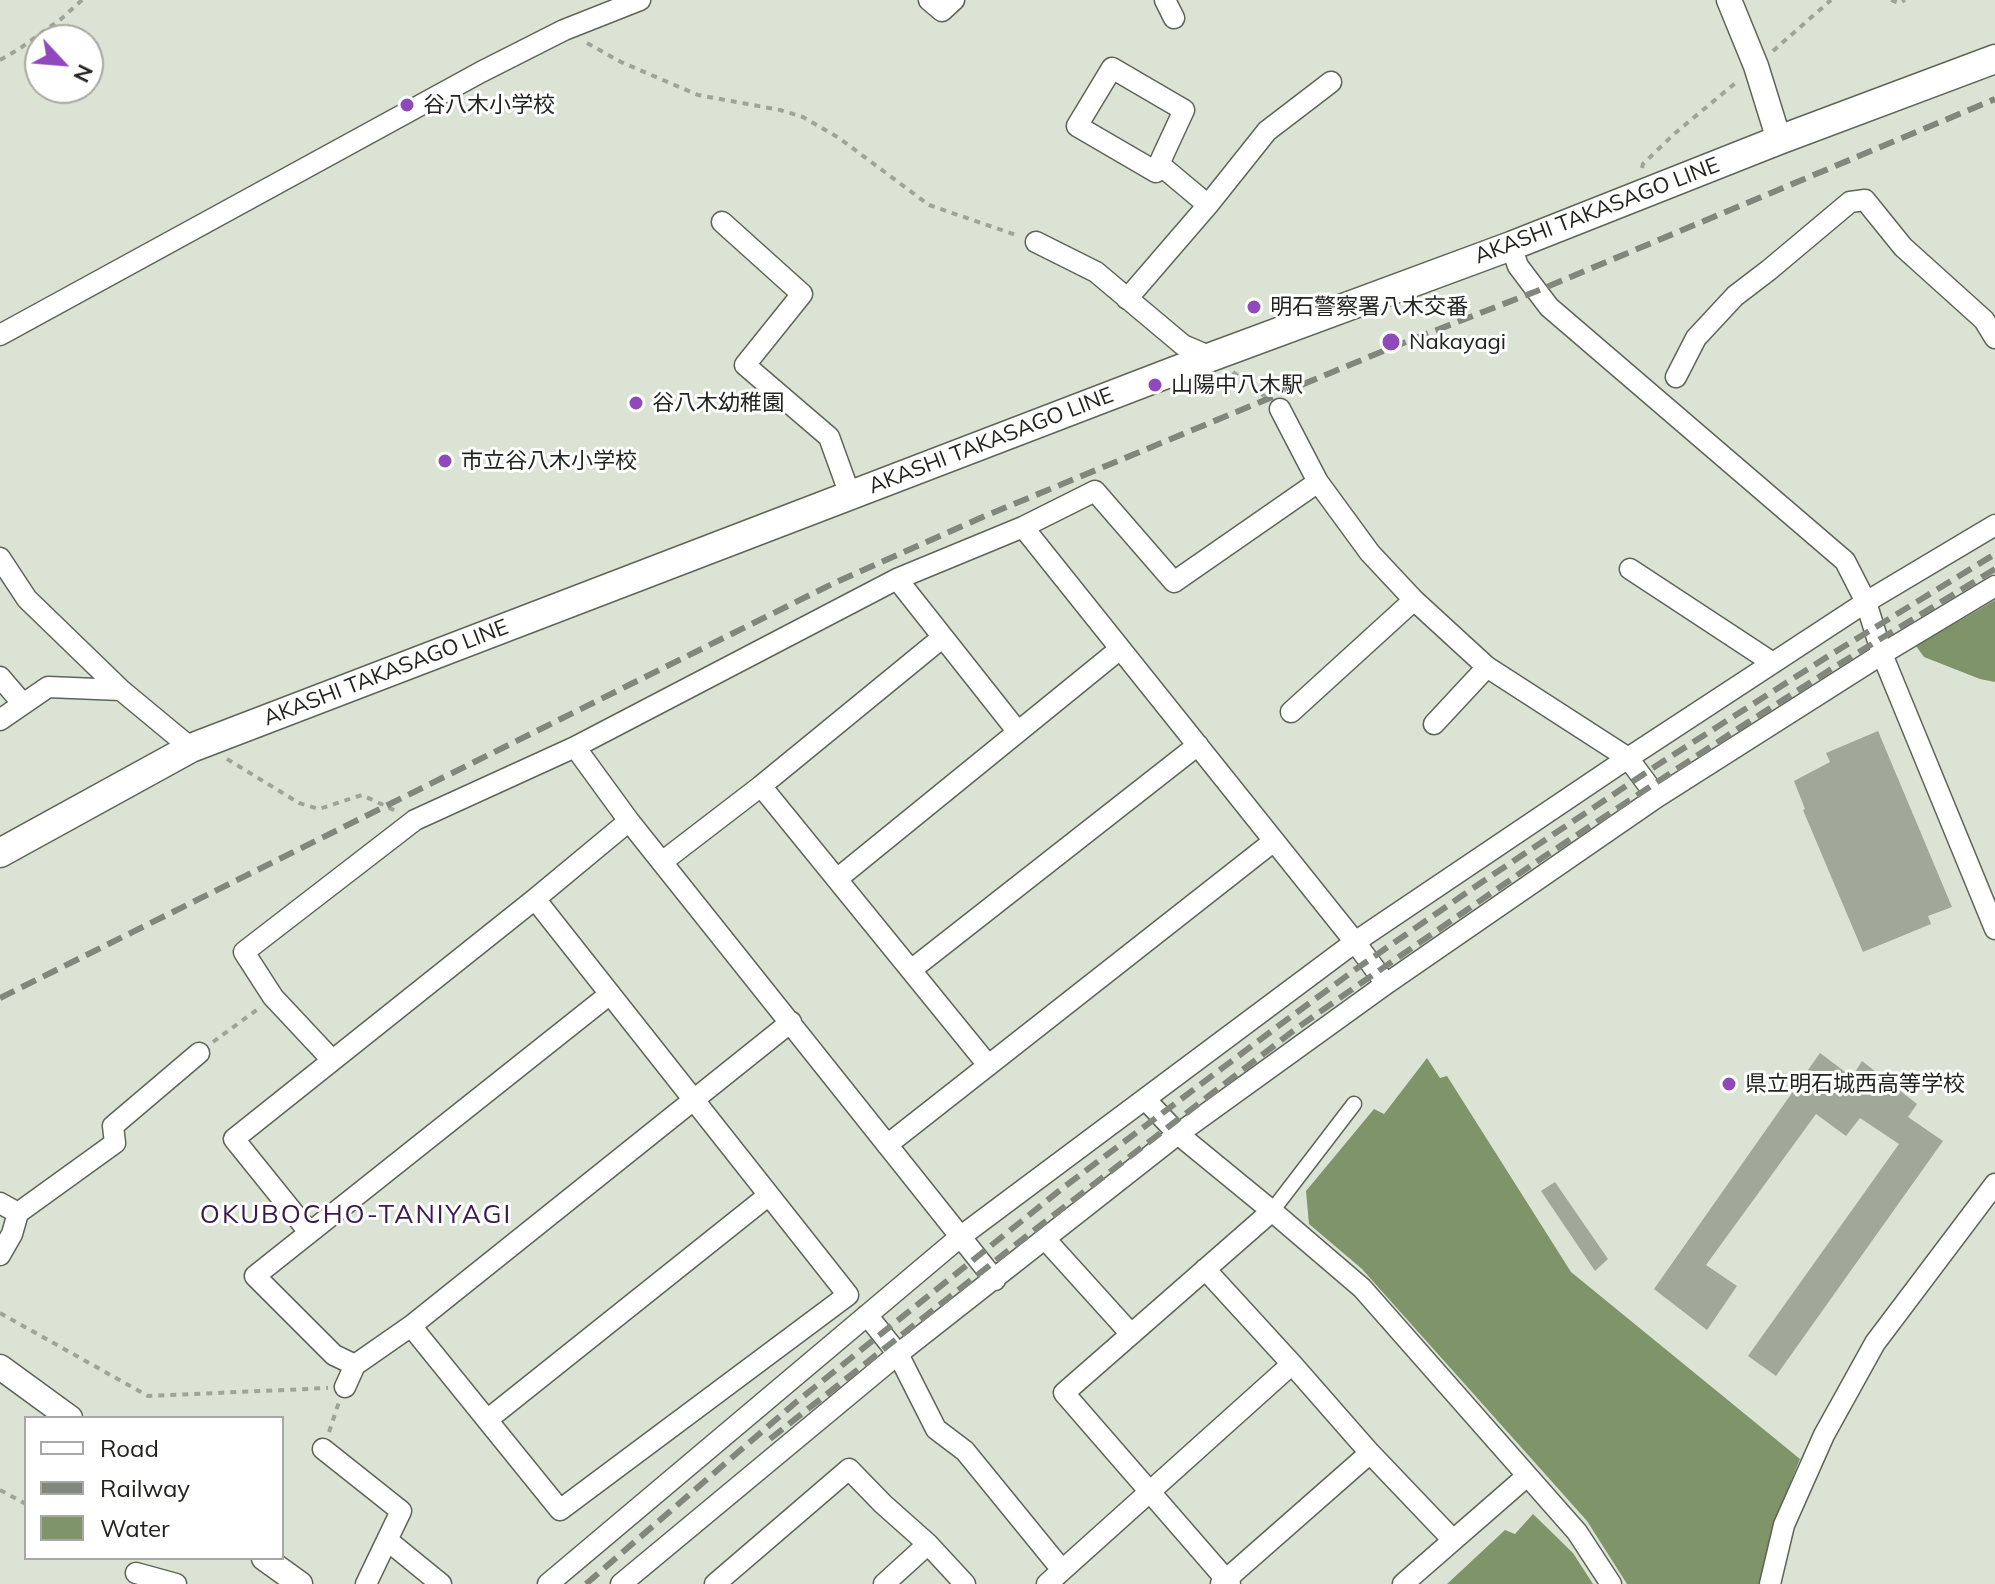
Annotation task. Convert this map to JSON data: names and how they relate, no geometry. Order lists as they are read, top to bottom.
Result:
{
  "streets": {
    "main road": ["AKASHI TAKASAGO LINE"]
  },
  "districts": ["OKUBOCHO-TANIYAGI"],
  "places": [
    "谷八木小学校",
    "明石警察署八木交番",
    "Nakayagi",
    "山陽中八木駅",
    "谷八木幼稚園",
    "市立谷八木小学校",
    "県立明石城西高等学校"
  ],
  "legend": ["Road", "Railway", "Water"],
  "north": "bottom right"
}
